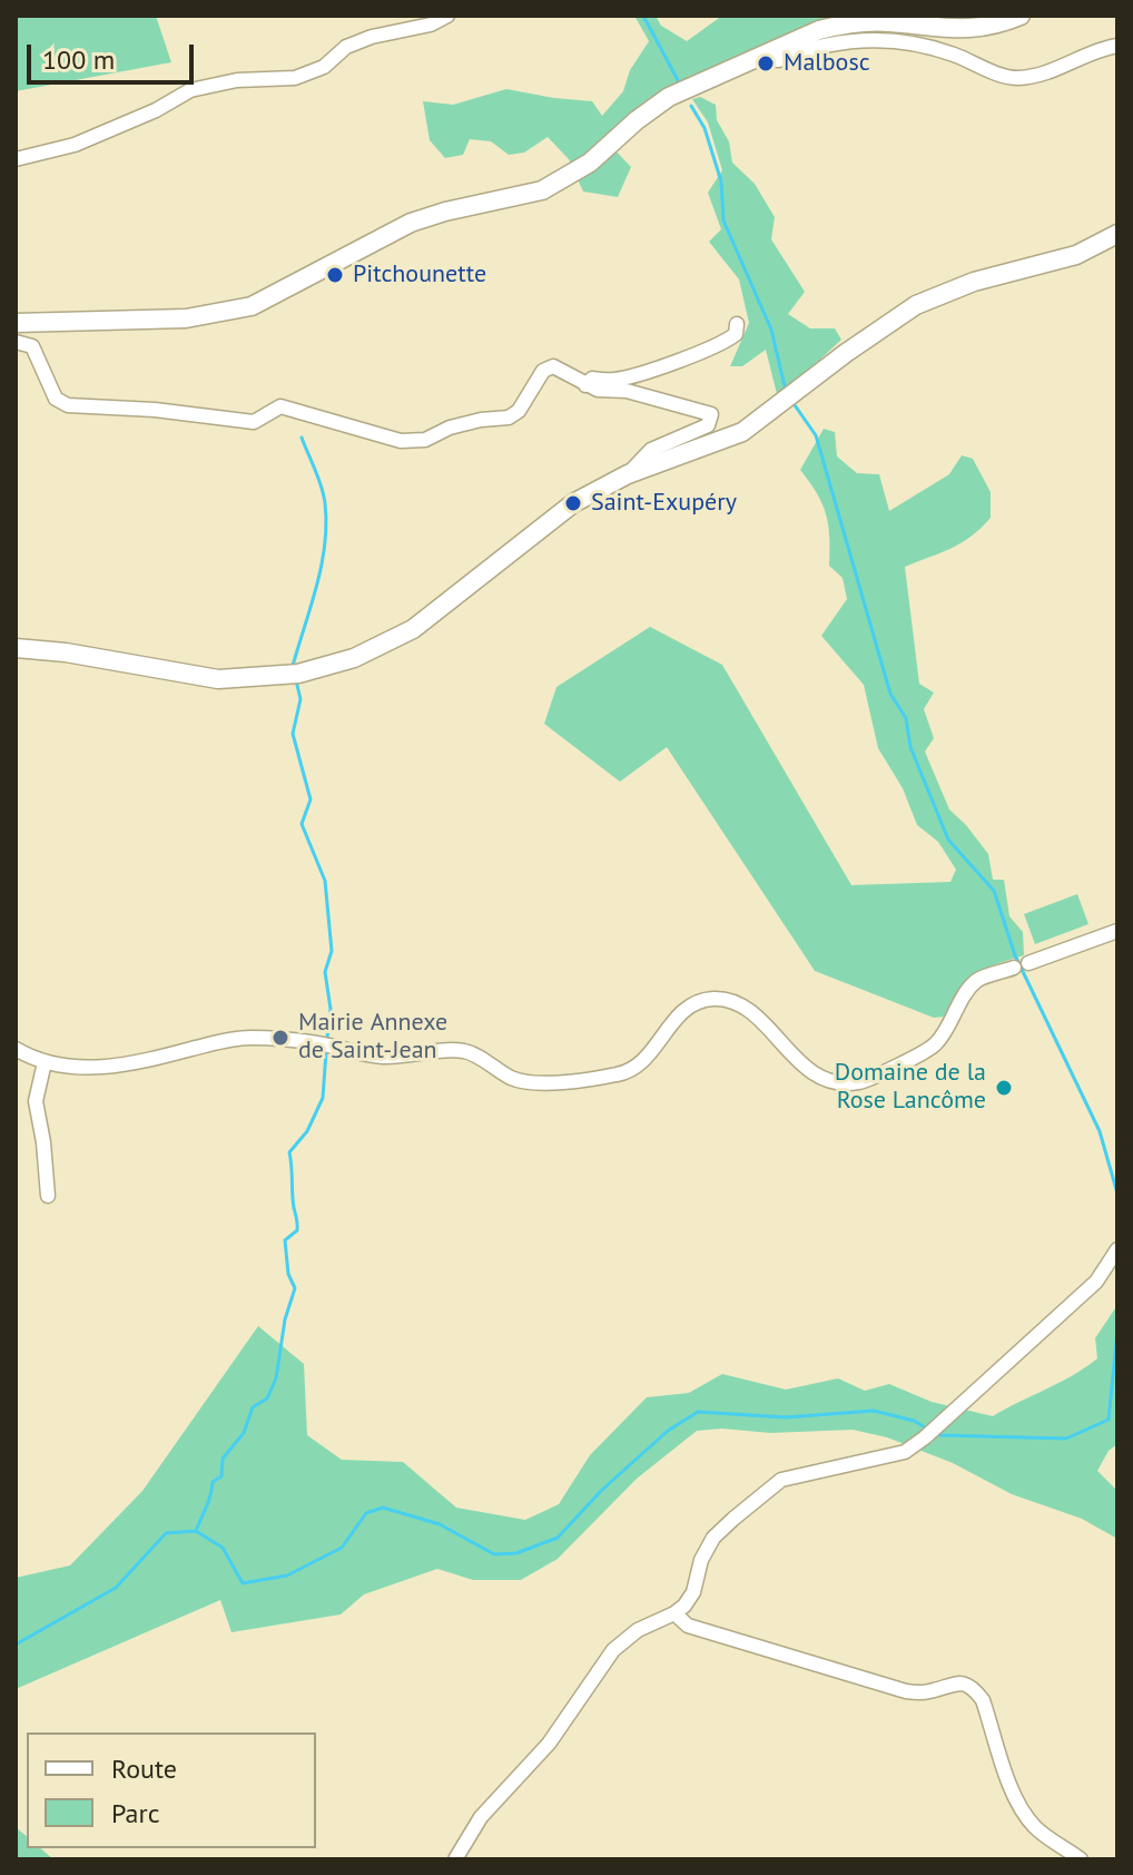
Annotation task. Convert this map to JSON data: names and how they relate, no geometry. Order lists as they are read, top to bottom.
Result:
{
  "places": [
    "Malbosc",
    "Pitchounette",
    "Saint-Exupéry",
    "Mairie Annexe de Saint-Jean",
    "Domaine de la Rose Lancôme"
  ],
  "legend": ["Route", "Parc"],
  "scale_bar": "100 m"
}
